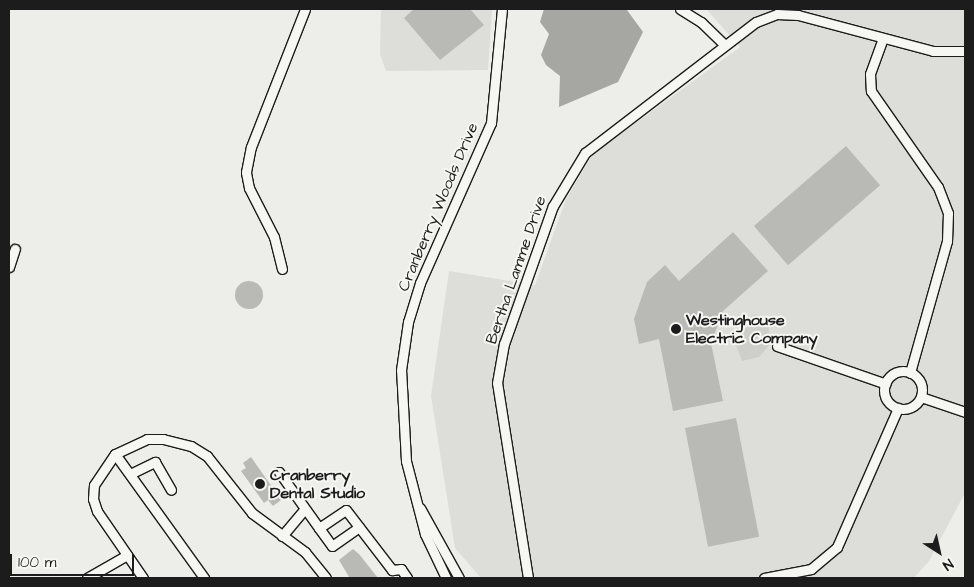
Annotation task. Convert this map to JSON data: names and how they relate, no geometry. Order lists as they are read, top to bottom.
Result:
{
  "streets": {
    "street": ["Cranberry Woods Drive", "Bertha Lamme Drive"]
  },
  "places": ["Westinghouse Electric Company", "Cranberry Dental Studio"],
  "scale_bar": "100 m",
  "north": "bottom right"
}
